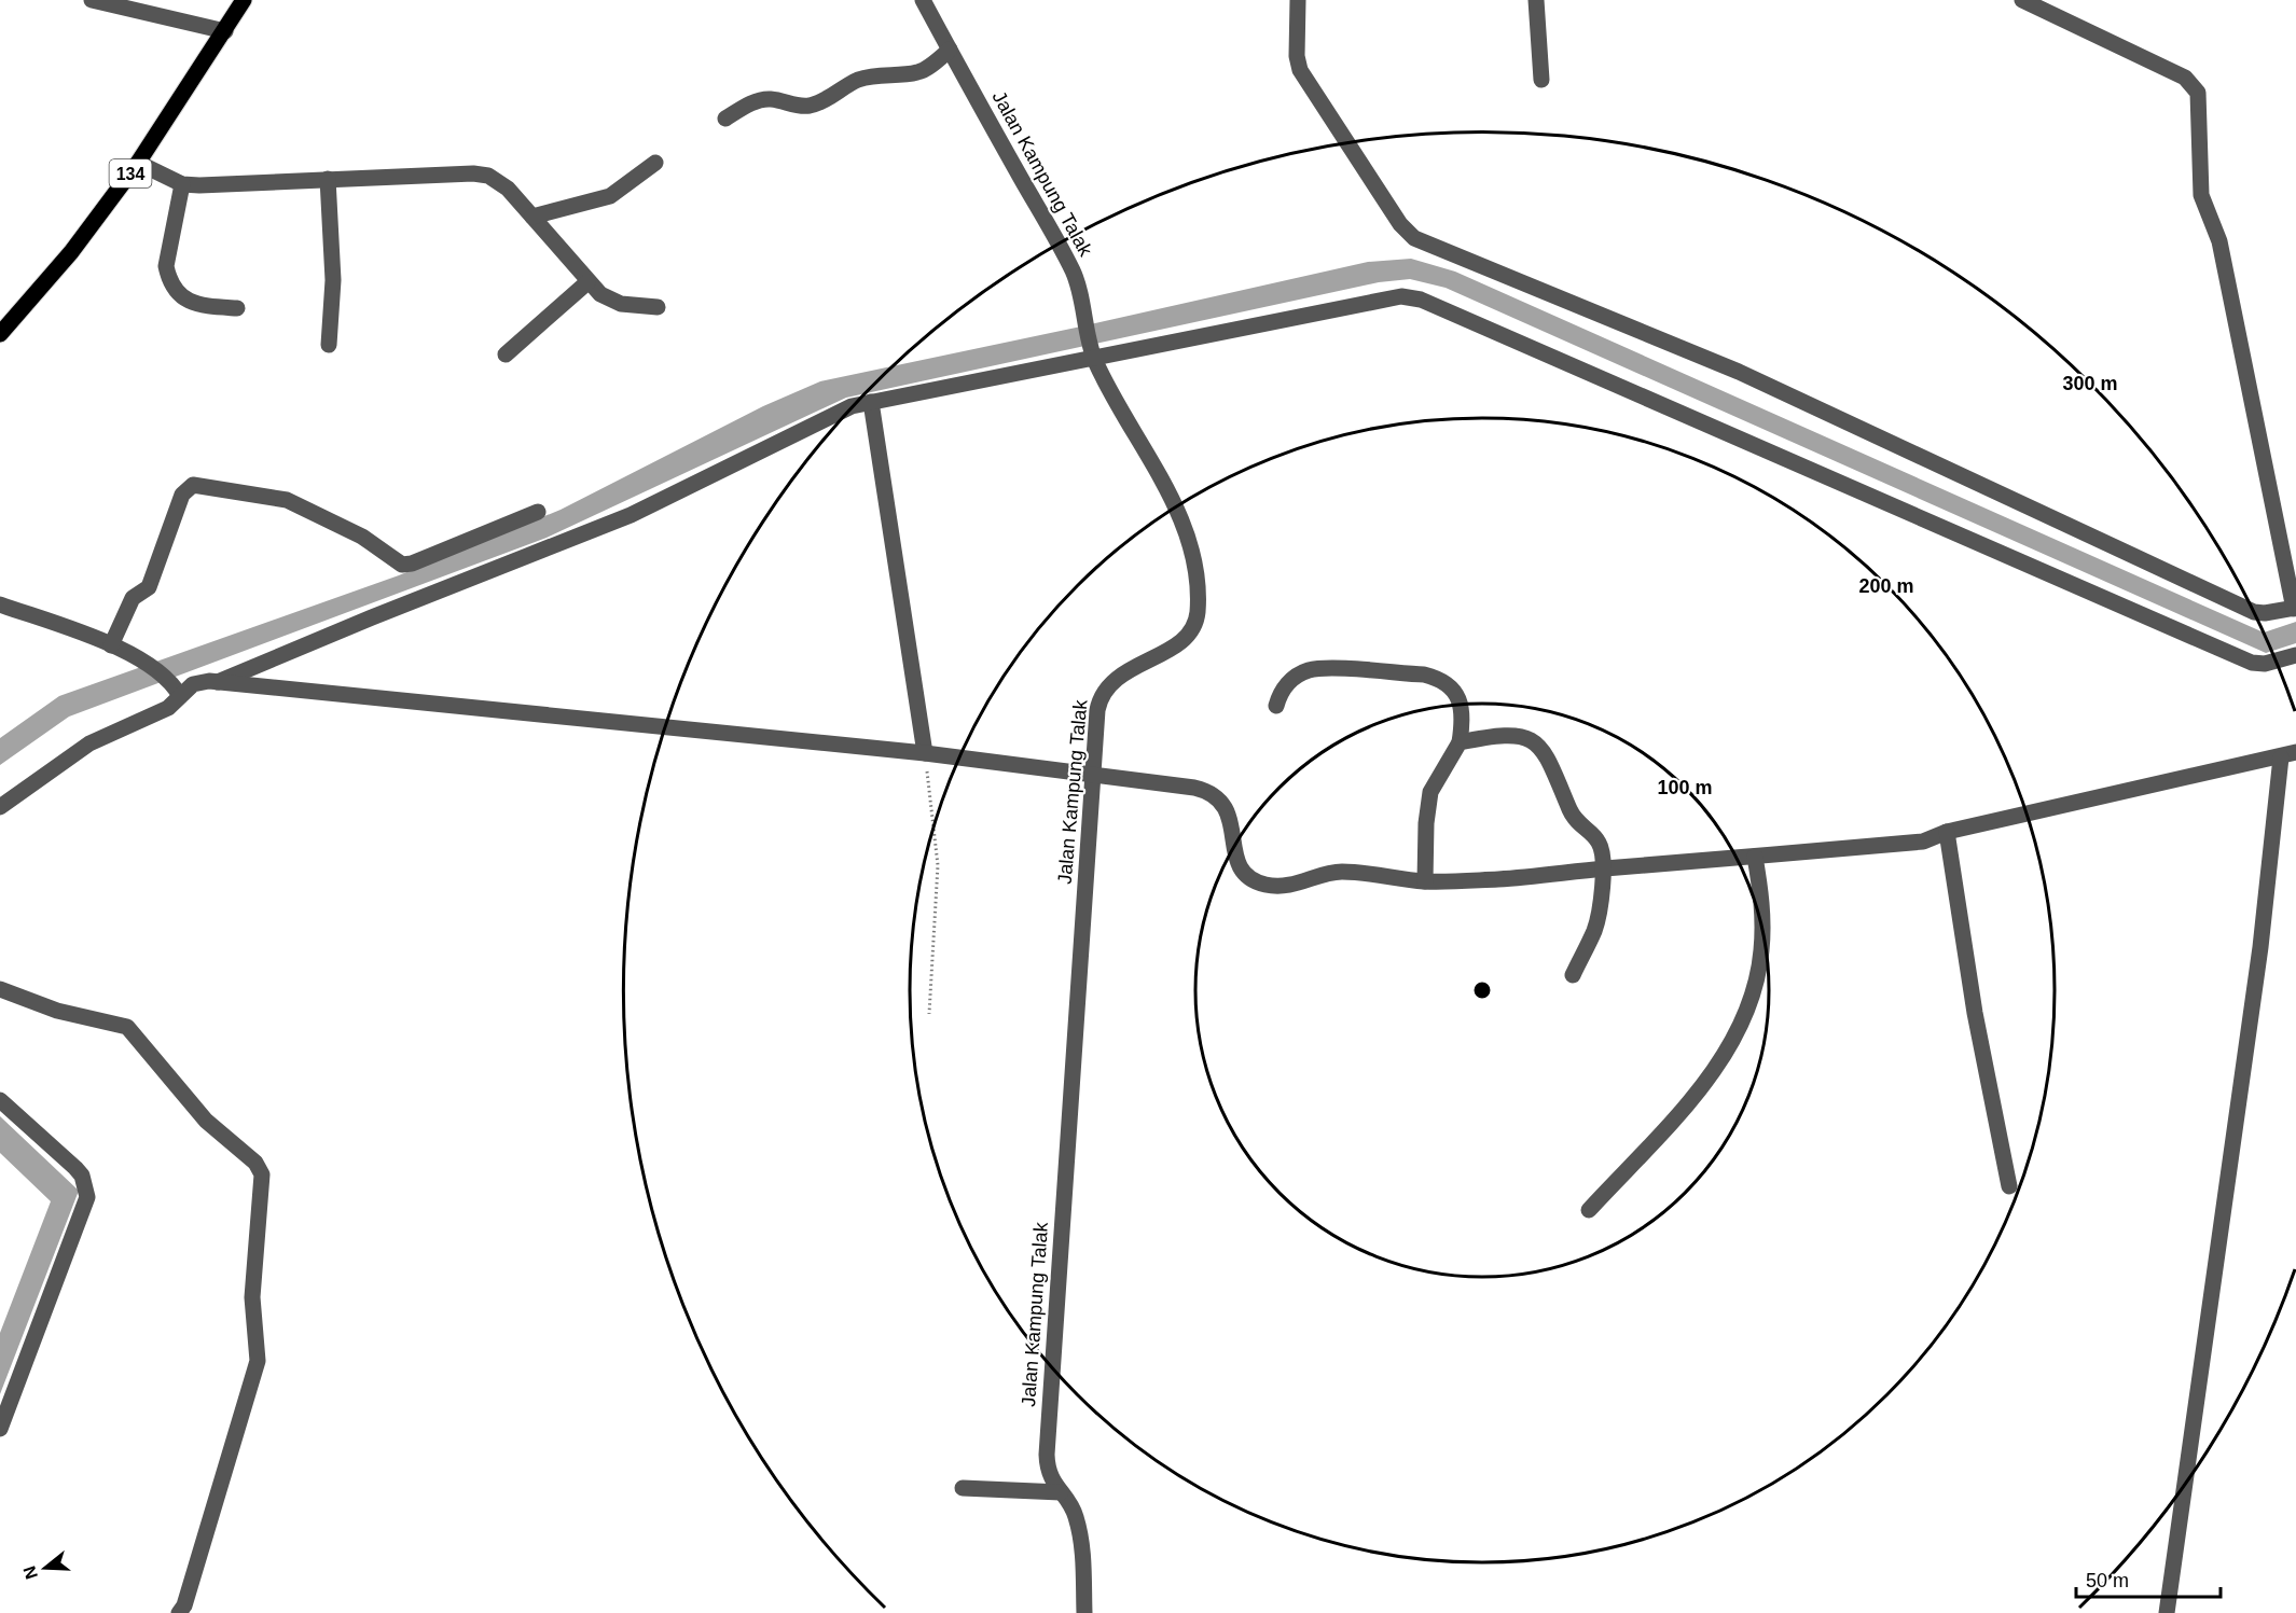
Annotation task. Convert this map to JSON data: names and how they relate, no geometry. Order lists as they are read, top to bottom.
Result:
{
  "streets": {
    "main road": ["134"],
    "street": ["Jalan Kampung Talak"]
  },
  "scale_bar": "50 m",
  "north": "left",
  "rings": ["300 m", "200 m", "100 m"]
}
